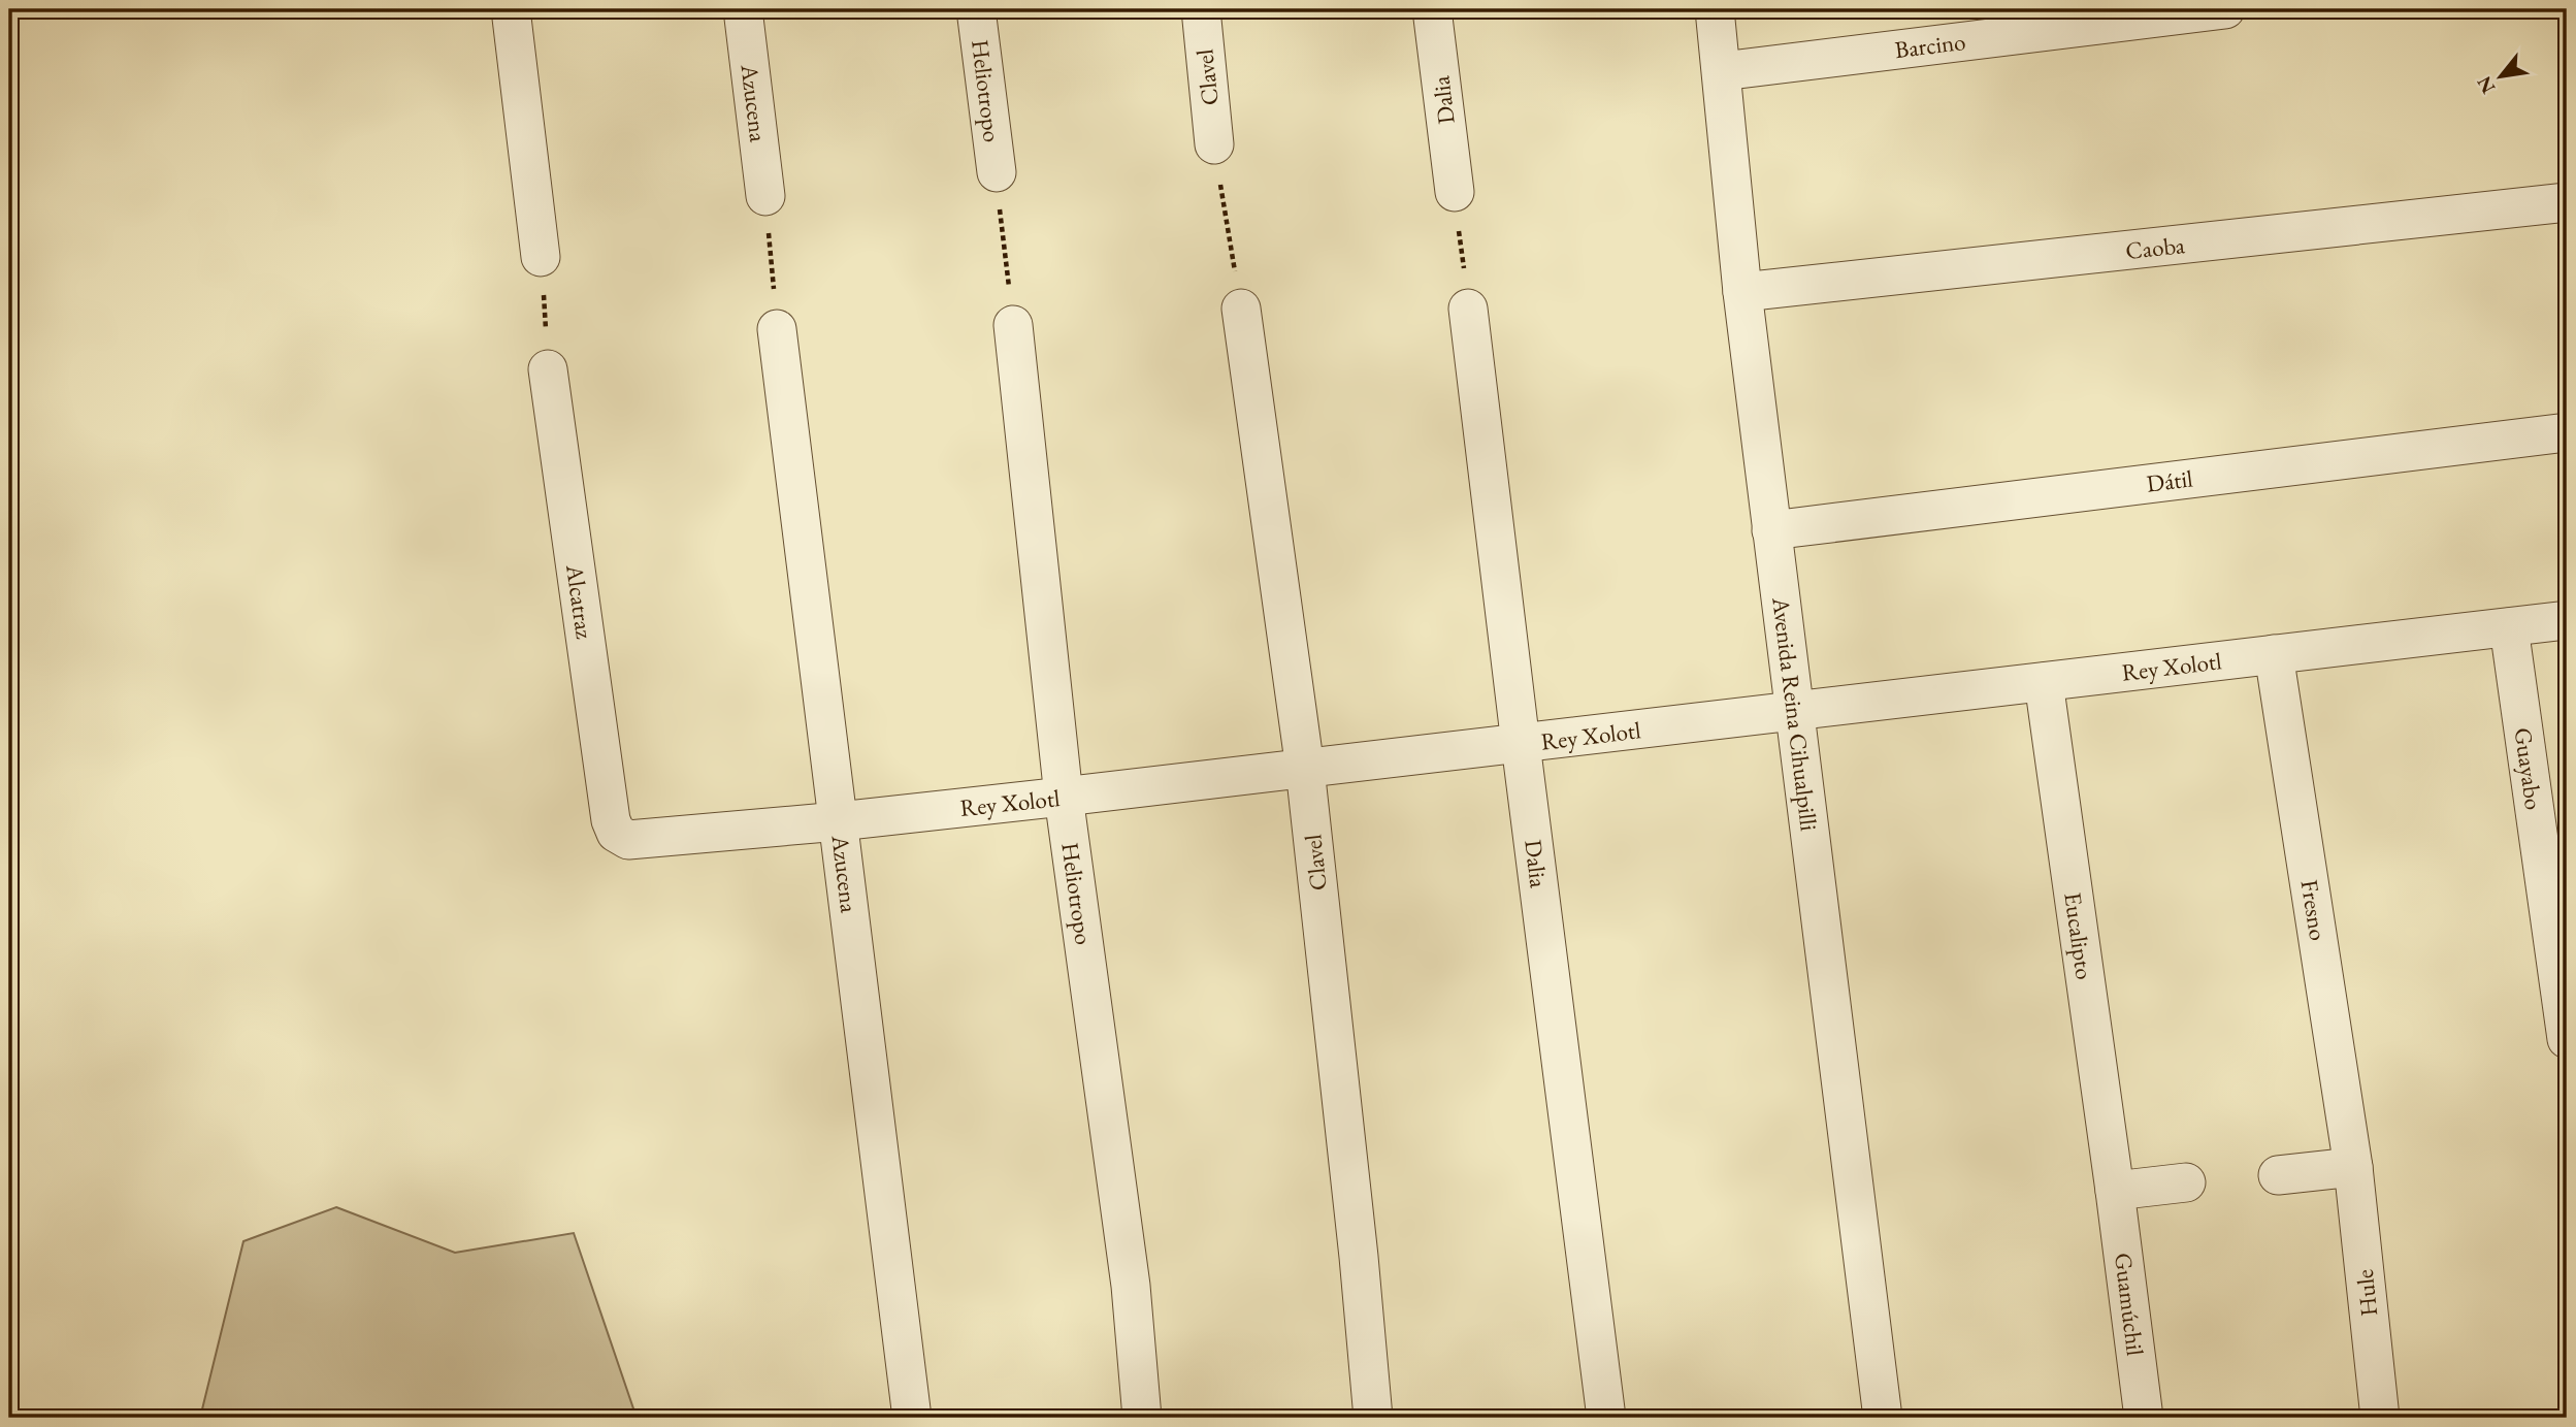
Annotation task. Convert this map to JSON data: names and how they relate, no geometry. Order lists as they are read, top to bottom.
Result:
{
  "streets": {
    "street": [
      "Barcino",
      "Clavel",
      "Heliotropo",
      "Dalia",
      "Azucena",
      "Caoba",
      "Dátil",
      "Alcatraz",
      "Rey Xolotl",
      "Avenida Reina Cihualpilli",
      "Guayabo",
      "Fresno",
      "Eucalipto",
      "Hule",
      "Guamúchil"
    ]
  },
  "crossings": [
    ["Barcino", "Avenida Reina Cihualpilli"],
    ["Clavel", "Rey Xolotl"],
    ["Heliotropo", "Rey Xolotl"],
    ["Dalia", "Rey Xolotl"],
    ["Azucena", "Rey Xolotl"],
    ["Caoba", "Avenida Reina Cihualpilli"],
    ["Dátil", "Avenida Reina Cihualpilli"],
    ["Alcatraz", "Rey Xolotl"],
    ["Rey Xolotl", "Avenida Reina Cihualpilli"],
    ["Rey Xolotl", "Guayabo"],
    ["Rey Xolotl", "Fresno"],
    ["Rey Xolotl", "Eucalipto"],
    ["Fresno", "Hule"],
    ["Eucalipto", "Guamúchil"]
  ],
  "north": "bottom left"
}
